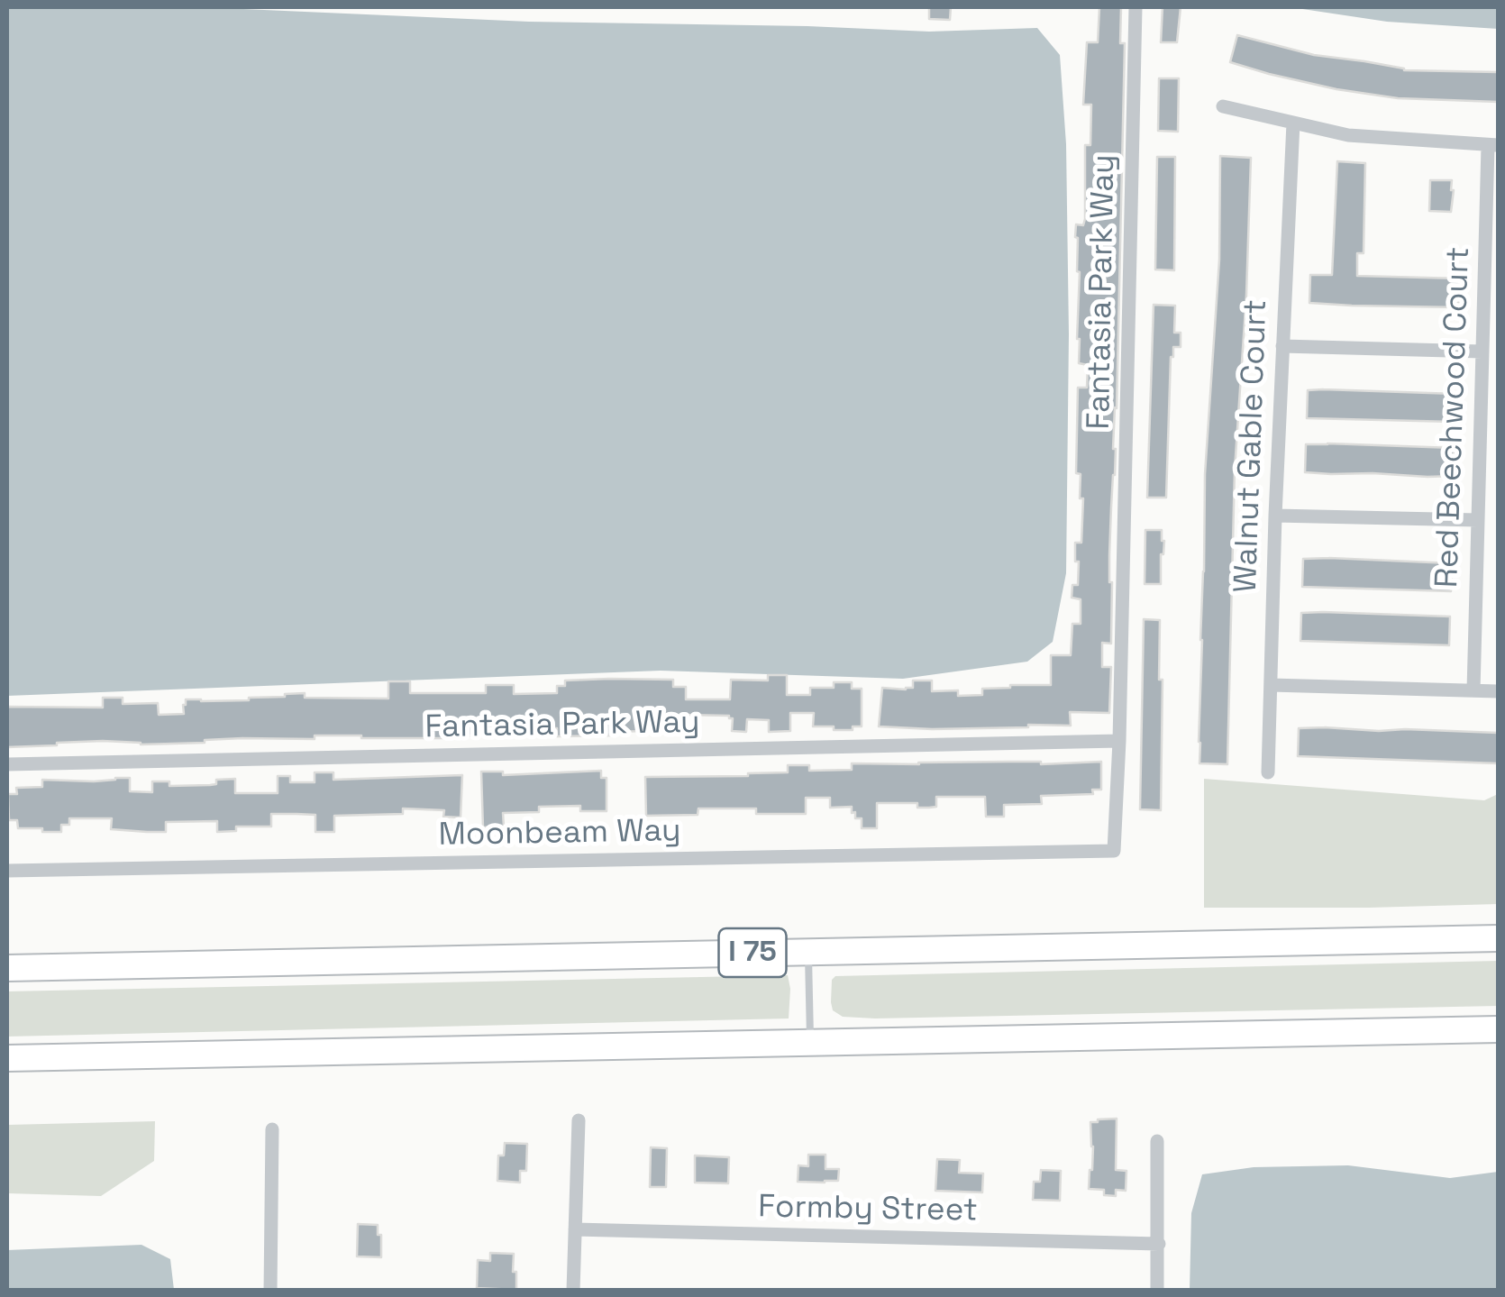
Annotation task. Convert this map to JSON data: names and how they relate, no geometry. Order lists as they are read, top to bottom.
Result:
{
  "streets": {
    "highway": ["I 75"],
    "street": [
      "Fantasia Park Way",
      "Red Beechwood Court",
      "Walnut Gable Court",
      "Moonbeam Way",
      "Formby Street"
    ]
  },
  "crossings": [
    ["Fantasia Park Way", "Moonbeam Way"]
  ]
}
